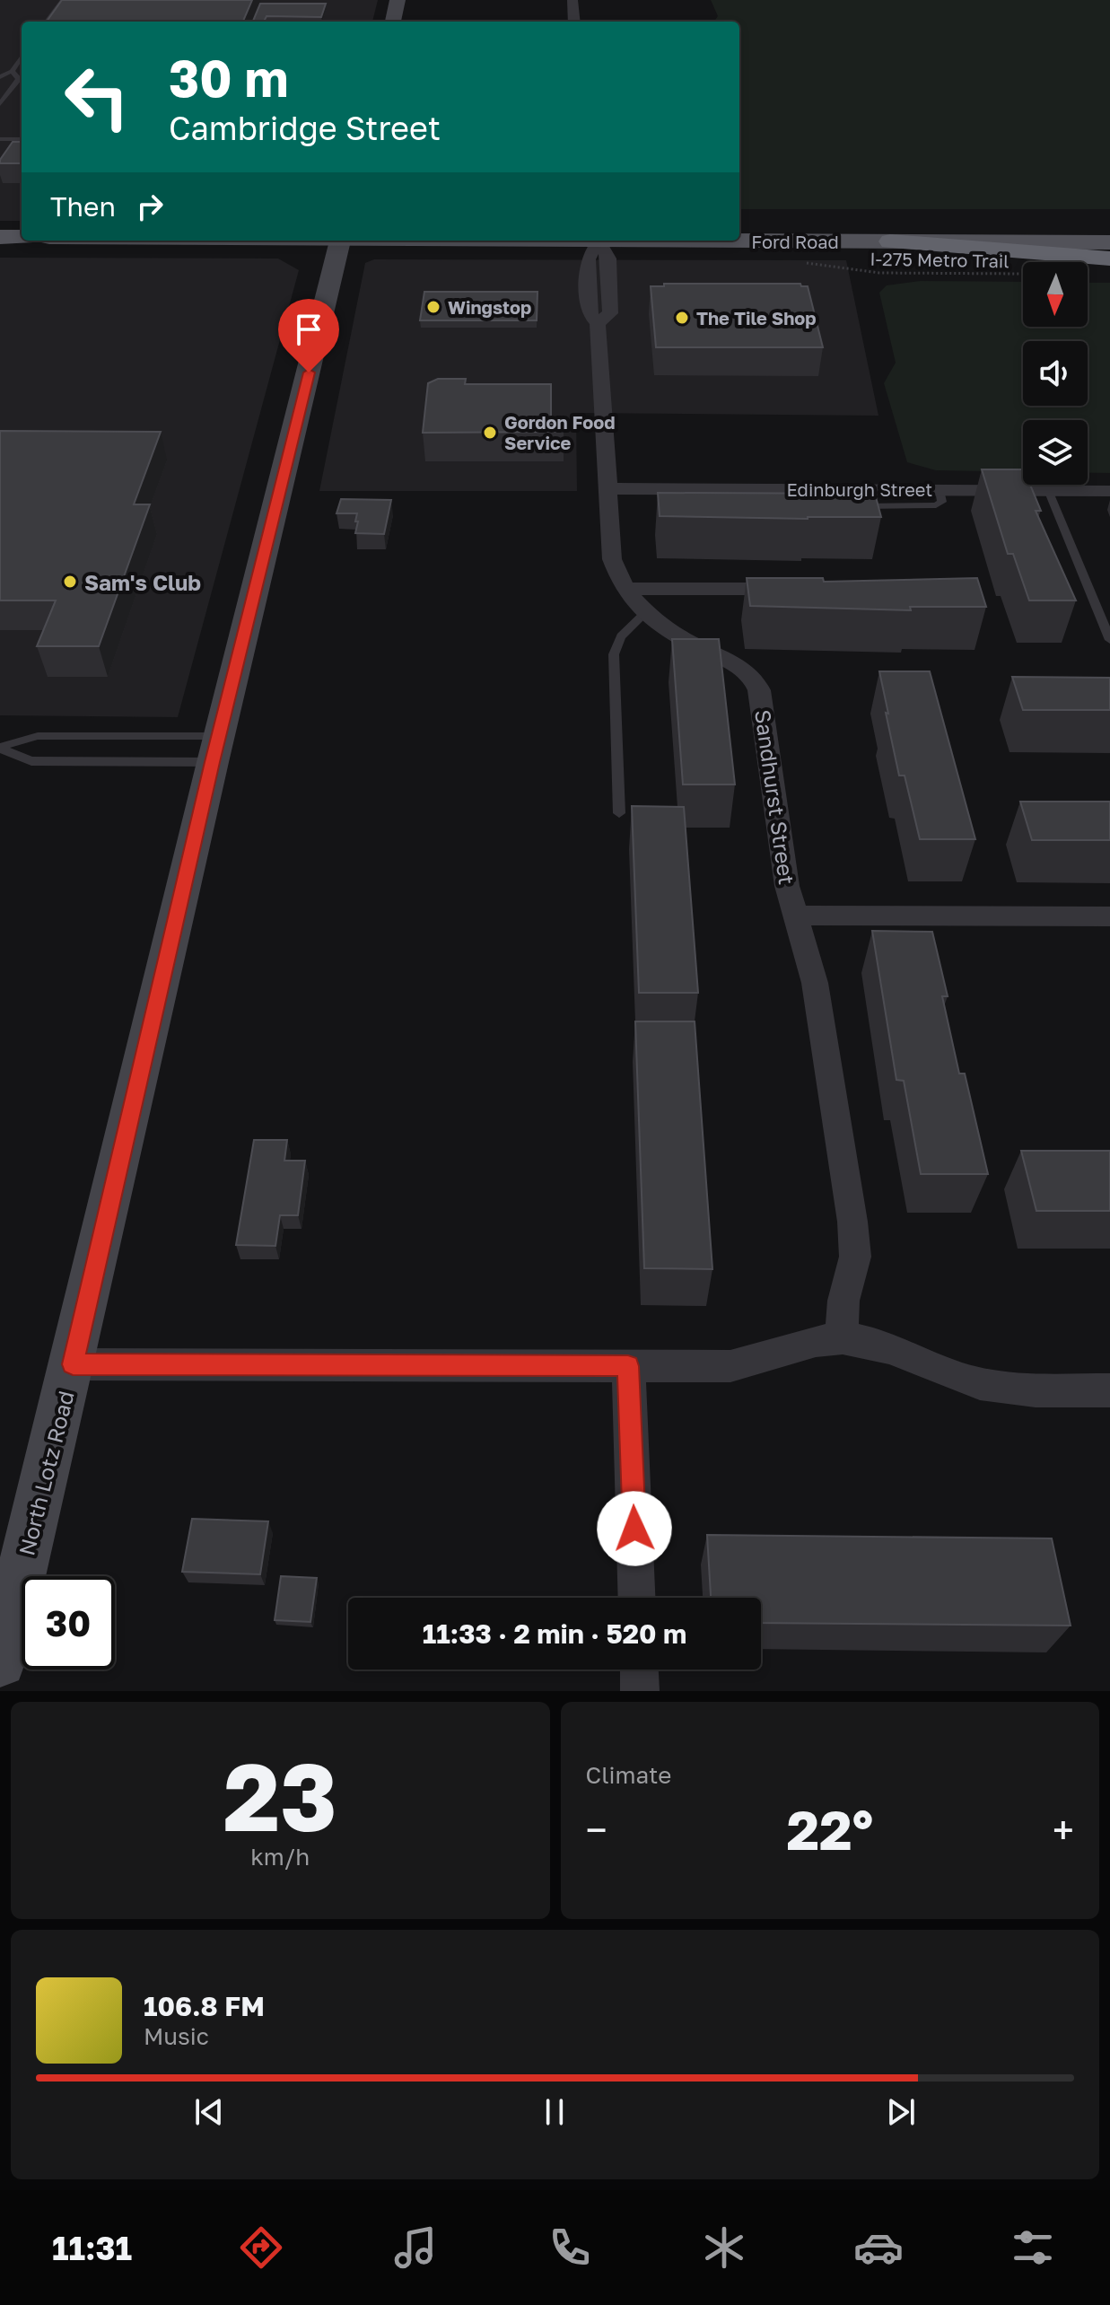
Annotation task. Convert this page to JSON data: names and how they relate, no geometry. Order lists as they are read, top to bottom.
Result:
{
  "streets": {
    "main road": ["Ford Road"],
    "street": ["Edinburgh Street", "Sandhurst Street", "North Lotz Road"],
    "path": ["I-275 Metro Trail"]
  },
  "crossings": [
    ["Edinburgh Street", "Sandhurst Street"]
  ],
  "places": [
    "Wingstop",
    "The Tile Shop",
    "Gordon Food Service",
    "Sam's Club"
  ],
  "north": "bottom",
  "page": {
    "turn": ["30 m", "Cambridge Street"],
    "then": "Then",
    "limit": "30",
    "trip": "11:33 · 2 min · 520 m",
    "tile": [
      ["23", "km/h"],
      "Climate"
    ],
    "heat": ["−", "22°", "+"],
    "song": ["106.8 FM", "Music"],
    "tabs": "11:31"
  }
}
